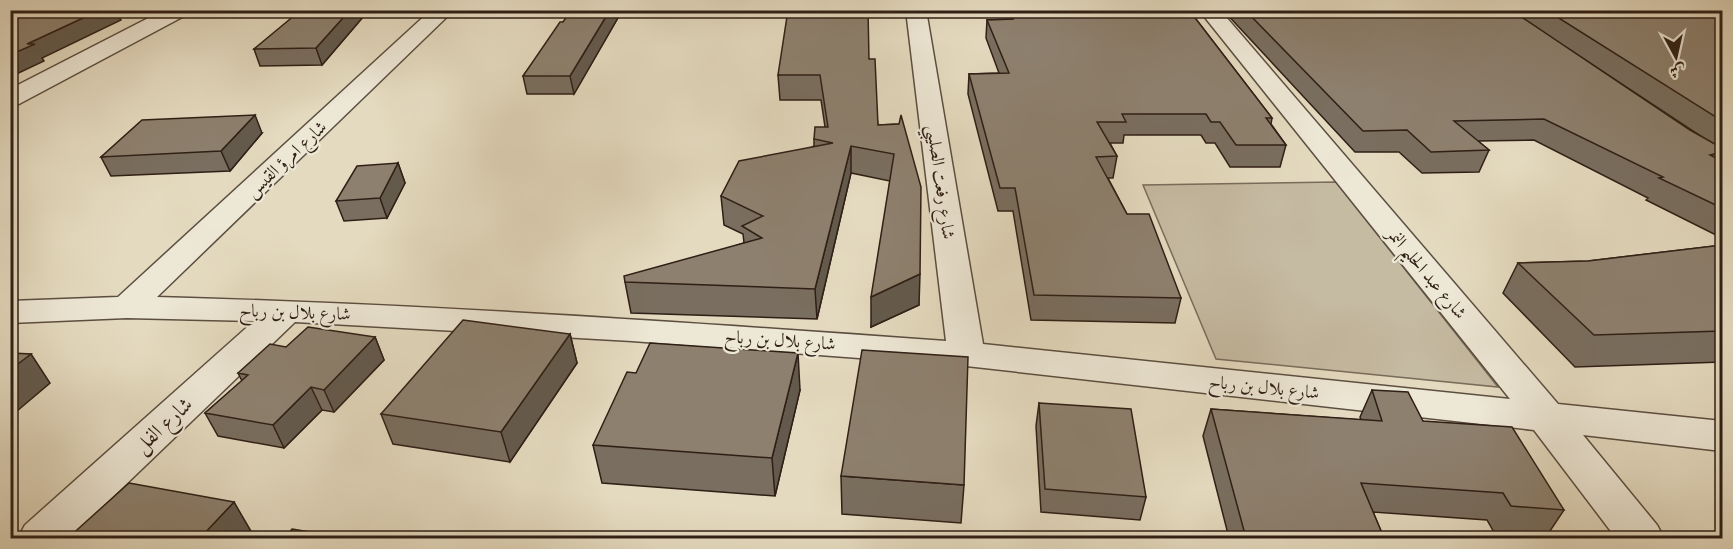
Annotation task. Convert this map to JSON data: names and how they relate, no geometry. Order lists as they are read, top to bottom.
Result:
{
  "streets": {
    "street": [
      "شارع امرؤ القيس",
      "شارع رفعت الصليبي",
      "شارع عبد الحليم النمر",
      "شارع بلال بن رباح",
      "شارع الفل"
    ]
  },
  "crossings": [
    ["شارع امرؤ القيس", "شارع بلال بن رباح"],
    ["شارع رفعت الصليبي", "شارع بلال بن رباح"],
    ["شارع عبد الحليم النمر", "شارع بلال بن رباح"],
    ["شارع بلال بن رباح", "شارع الفل"]
  ],
  "north": "bottom"
}
